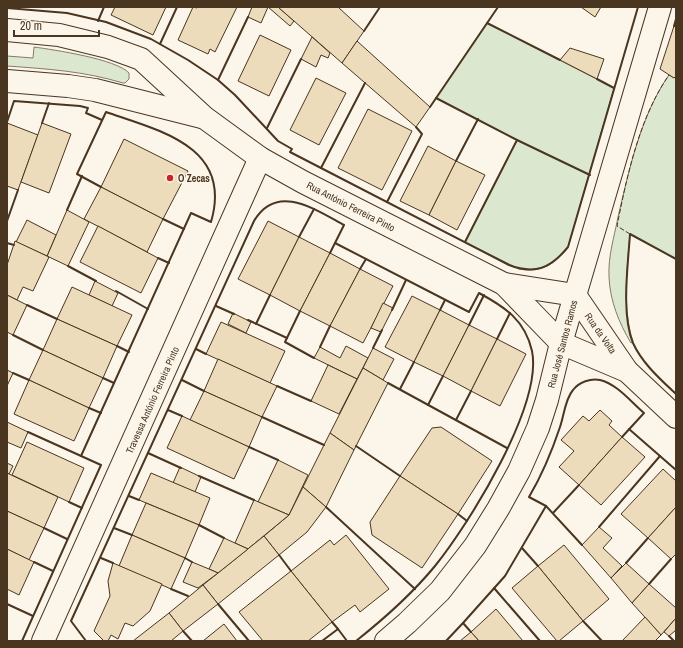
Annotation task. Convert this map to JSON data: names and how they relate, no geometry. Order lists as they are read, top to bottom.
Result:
{
  "streets": {
    "street": [
      "Rua António Ferreira Pinto",
      "Rua da Volta",
      "Rua José Santos Ramos",
      "Travessa António Ferreira Pinto"
    ]
  },
  "crossings": [
    ["Rua António Ferreira Pinto", "Rua da Volta"],
    ["Rua António Ferreira Pinto", "Rua José Santos Ramos"],
    ["Rua António Ferreira Pinto", "Travessa António Ferreira Pinto"],
    ["Rua da Volta", "Rua José Santos Ramos"]
  ],
  "places": ["O Zecas"],
  "scale_bar": "20 m"
}
